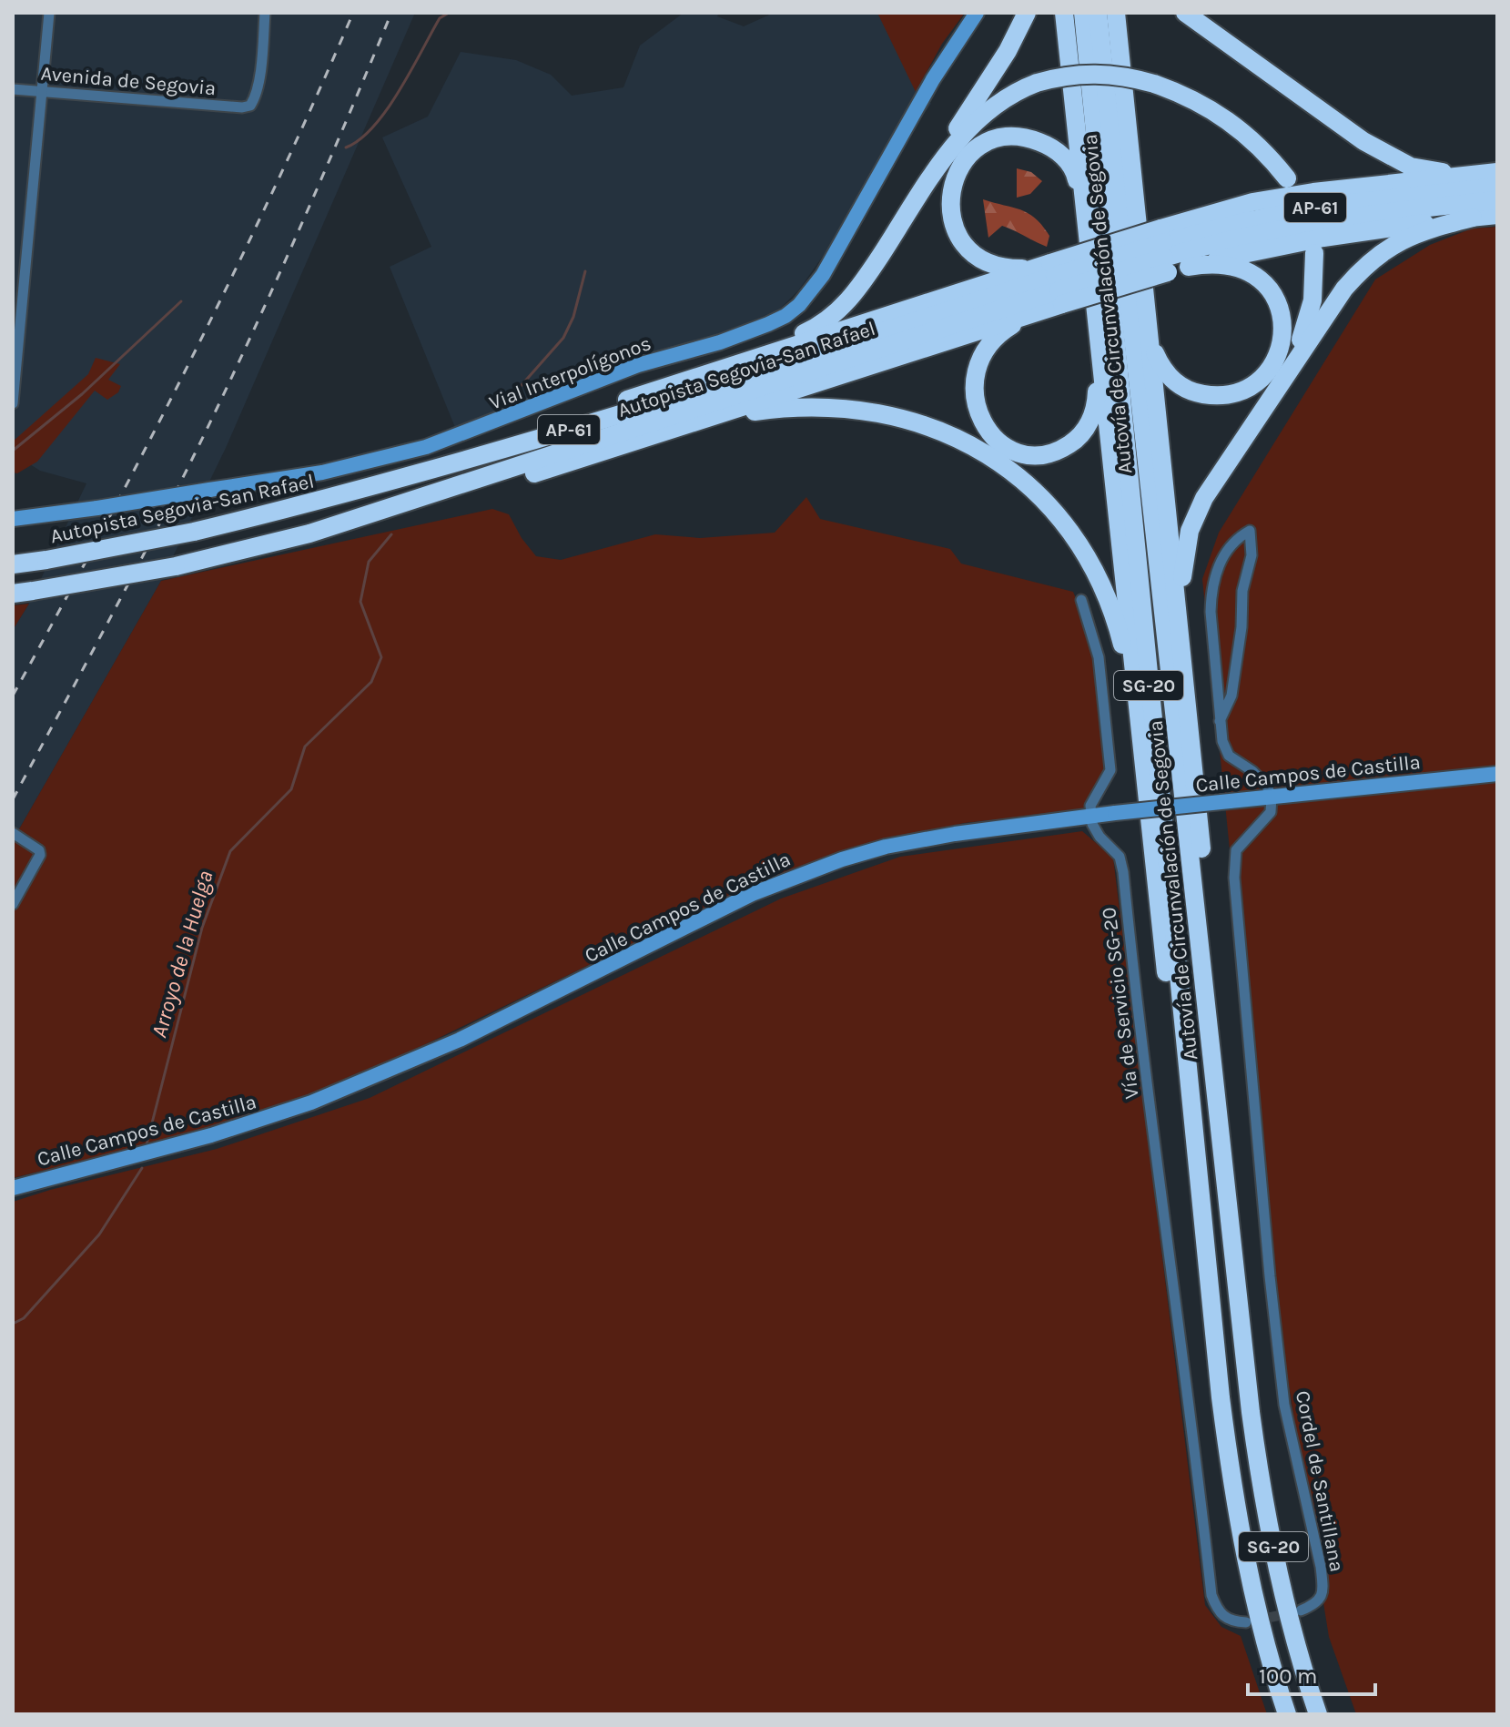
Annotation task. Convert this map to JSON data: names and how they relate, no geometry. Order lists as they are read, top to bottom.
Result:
{
  "streets": {
    "highway": [
      "AP-61",
      "Autovía de Circunvalación de Segovia",
      "Autopista Segovia-San Rafael",
      "SG-20"
    ],
    "main road": ["Vial Interpolígonos", "Calle Campos de Castilla"],
    "street": ["Avenida de Segovia", "Vía de Servicio SG-20", "Cordel de Santillana"]
  },
  "crossings": [
    ["Calle Campos de Castilla", "Vía de Servicio SG-20"],
    ["Calle Campos de Castilla", "Cordel de Santillana"]
  ],
  "water": ["Arroyo de la Huelga"],
  "scale_bar": "100 m"
}
